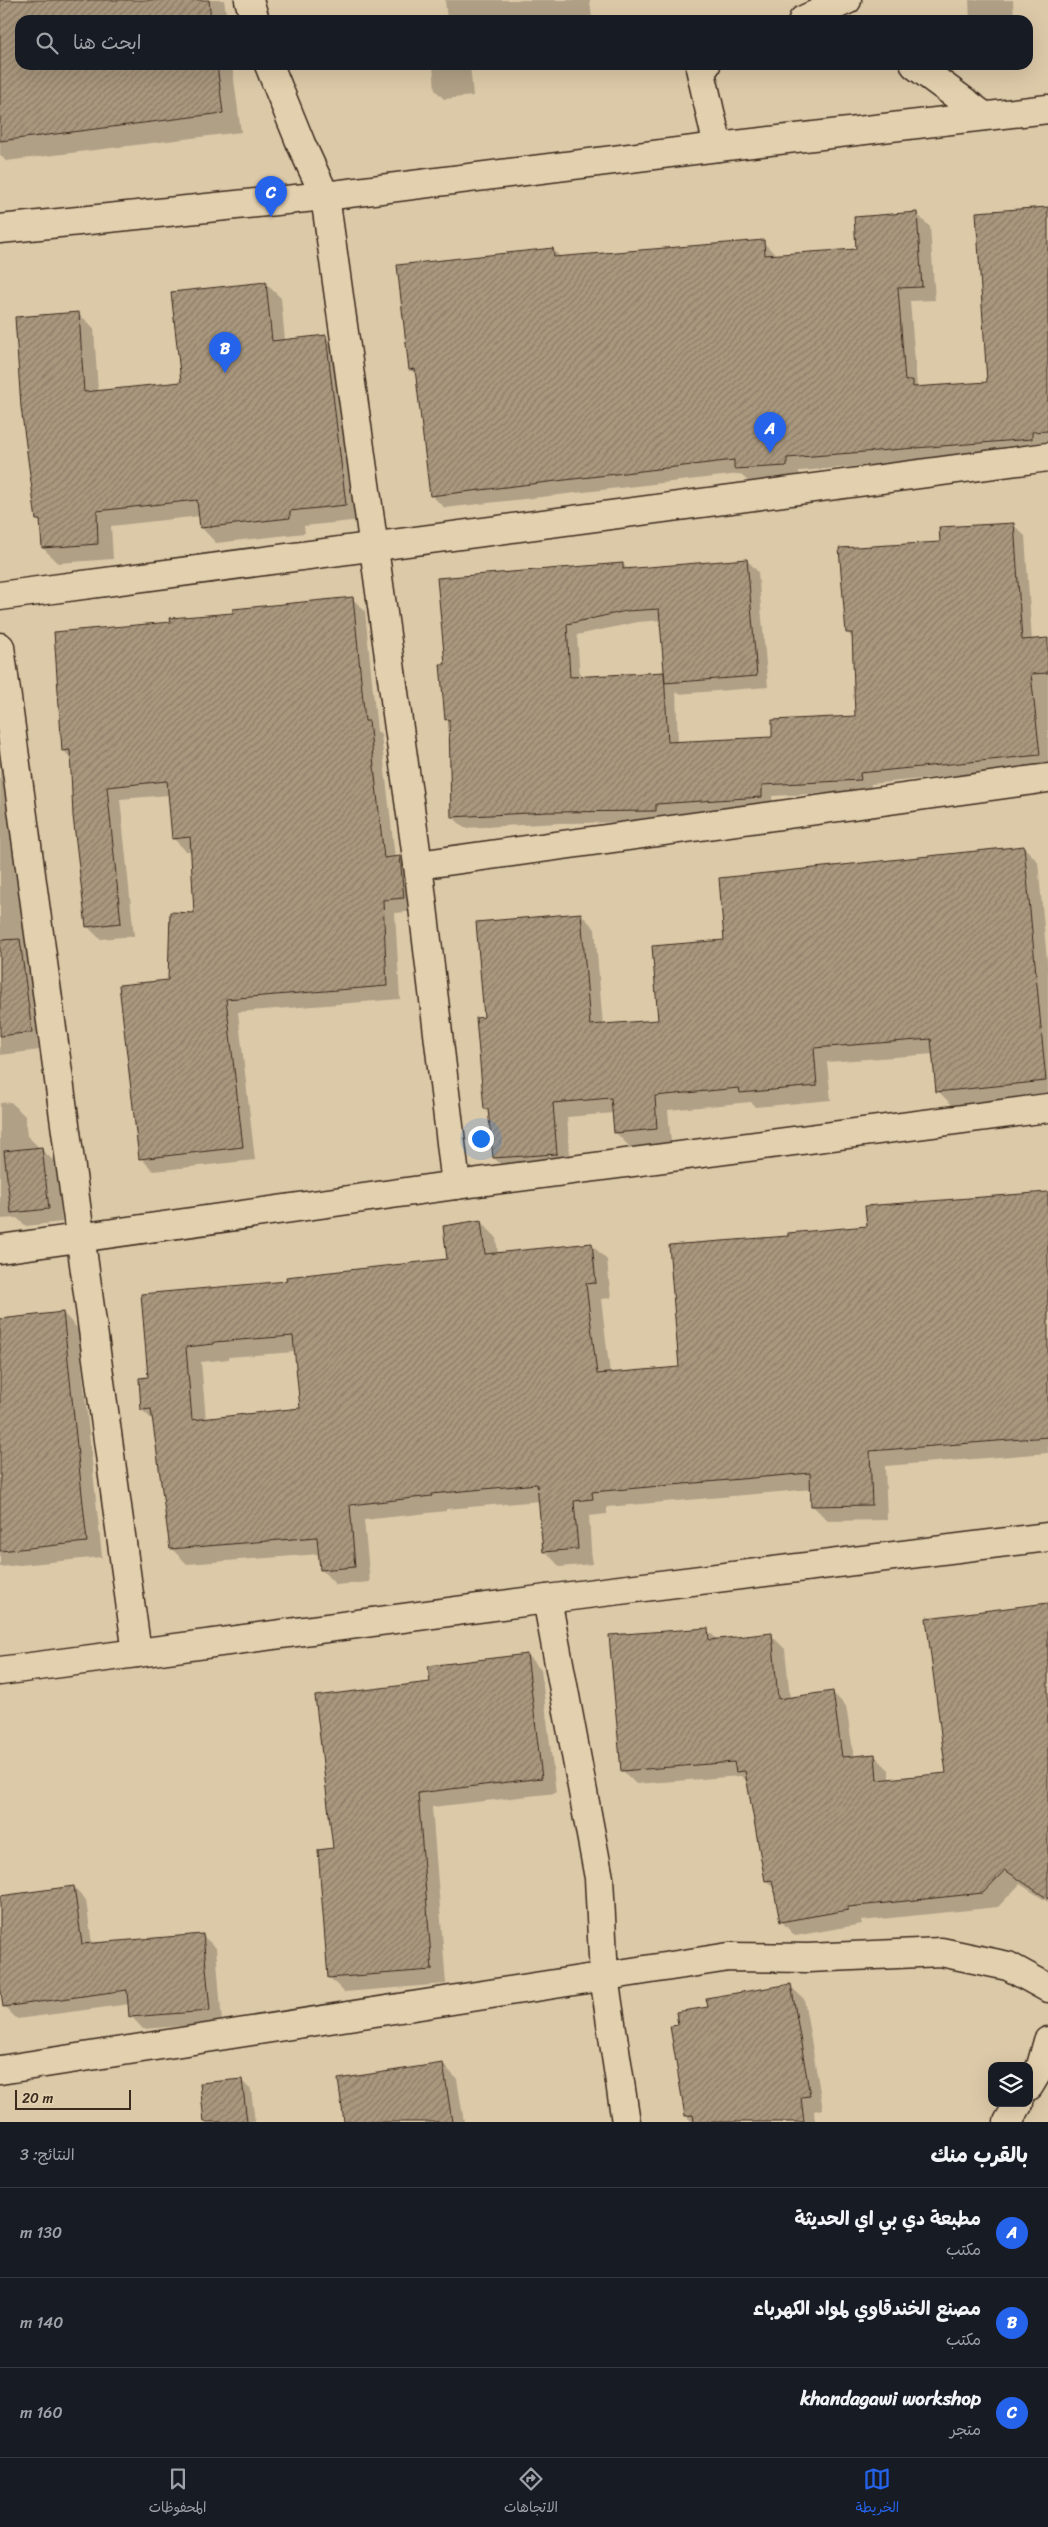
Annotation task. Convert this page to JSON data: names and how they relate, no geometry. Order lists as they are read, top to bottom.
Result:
{
  "scale_bar": "20 m",
  "page": {
    "search": "ابحث هنا",
    "pins": ["C", "B", "A"],
    "scale": "20 m",
    "heading": ["بالقرب منك", "النتائج: 3"],
    "list": [
      {
        "mark": "A",
        "name": "مطبعة دي بي اي الحديثة",
        "note": "مكتب",
        "value": "130 m"
      },
      {
        "mark": "B",
        "name": "مصنع الخندقاوي لمواد الكهرباء",
        "note": "مكتب",
        "value": "140 m"
      },
      {
        "mark": "C",
        "name": "khandagawi workshop",
        "note": "متجر",
        "value": "160 m"
      }
    ],
    "nav": ["الخريطة", "الاتجاهات", "المحفوظات"]
  }
}
